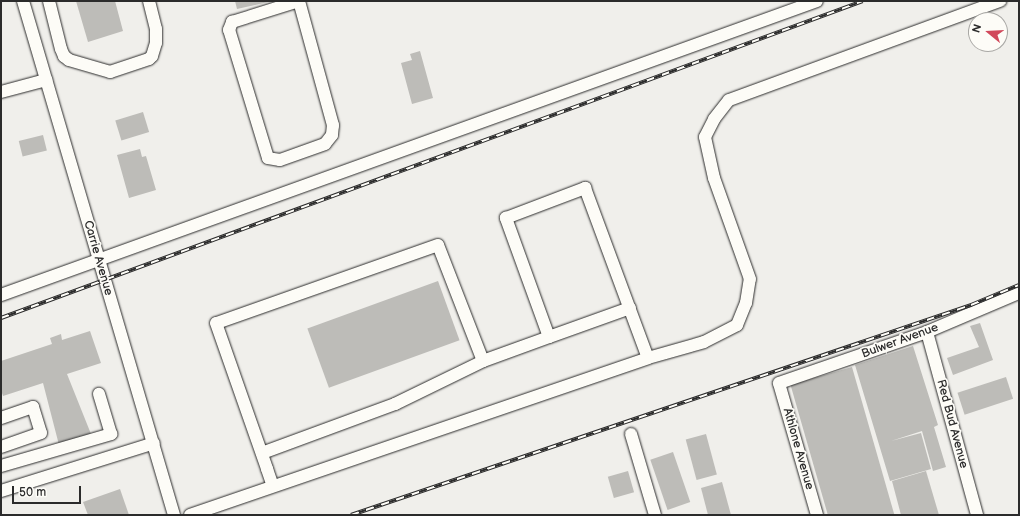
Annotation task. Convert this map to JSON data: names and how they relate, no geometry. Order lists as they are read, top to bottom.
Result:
{
  "streets": {
    "street": [
      "Carrie Avenue",
      "Bulwer Avenue",
      "Red Bud Avenue",
      "Athlone Avenue"
    ]
  },
  "crossings": [
    ["Bulwer Avenue", "Red Bud Avenue"],
    ["Bulwer Avenue", "Athlone Avenue"]
  ],
  "scale_bar": "50 m",
  "north": "left"
}
